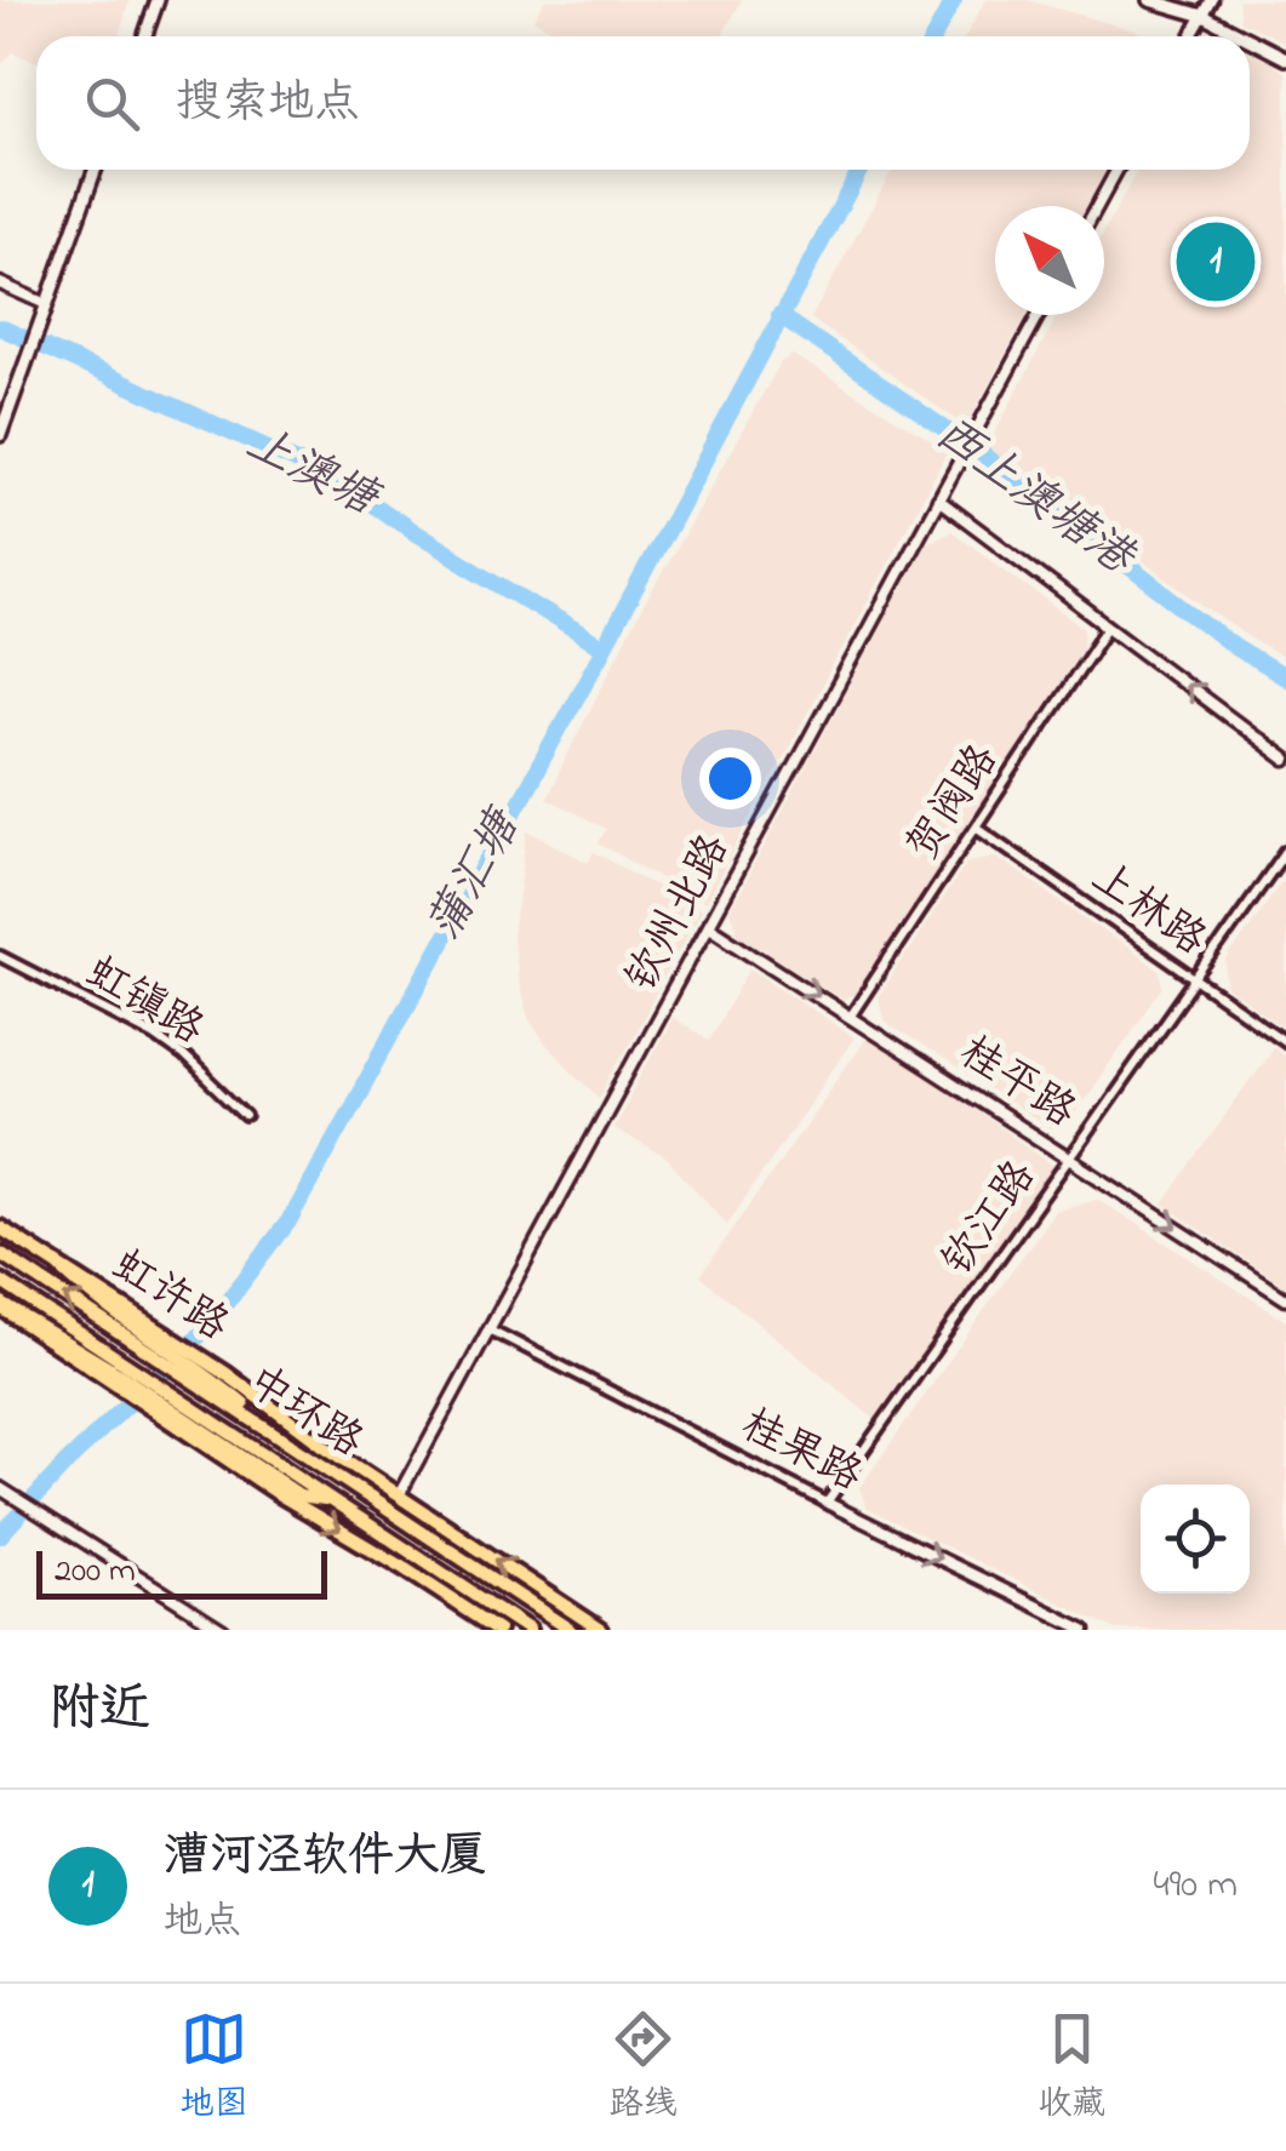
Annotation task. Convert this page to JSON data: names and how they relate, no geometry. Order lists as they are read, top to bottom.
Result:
{
  "streets": {
    "main road": ["虹许路", "中环路"],
    "street": [
      "贺阀路",
      "上林路",
      "钦州北路",
      "虹镇路",
      "桂平路",
      "钦江路",
      "桂果路"
    ]
  },
  "crossings": [
    ["贺阀路", "上林路"],
    ["贺阀路", "桂平路"],
    ["上林路", "钦江路"],
    ["钦州北路", "桂平路"],
    ["钦州北路", "虹许路"],
    ["钦州北路", "桂果路"],
    ["桂平路", "钦江路"],
    ["钦江路", "桂果路"],
    ["虹许路", "中环路"]
  ],
  "one_way": ["桂平路", "桂果路"],
  "water": ["上澳塘", "西上澳塘港", "蒲汇塘"],
  "scale_bar": "200 m",
  "north": "top left",
  "page": {
    "search": "搜索地点",
    "pins": "1",
    "scale": "200 m",
    "heading": "附近",
    "list": [
      {
        "mark": "1",
        "name": "漕河泾软件大厦",
        "note": "地点",
        "value": "490 m"
      }
    ],
    "nav": ["地图", "路线", "收藏"]
  }
}
